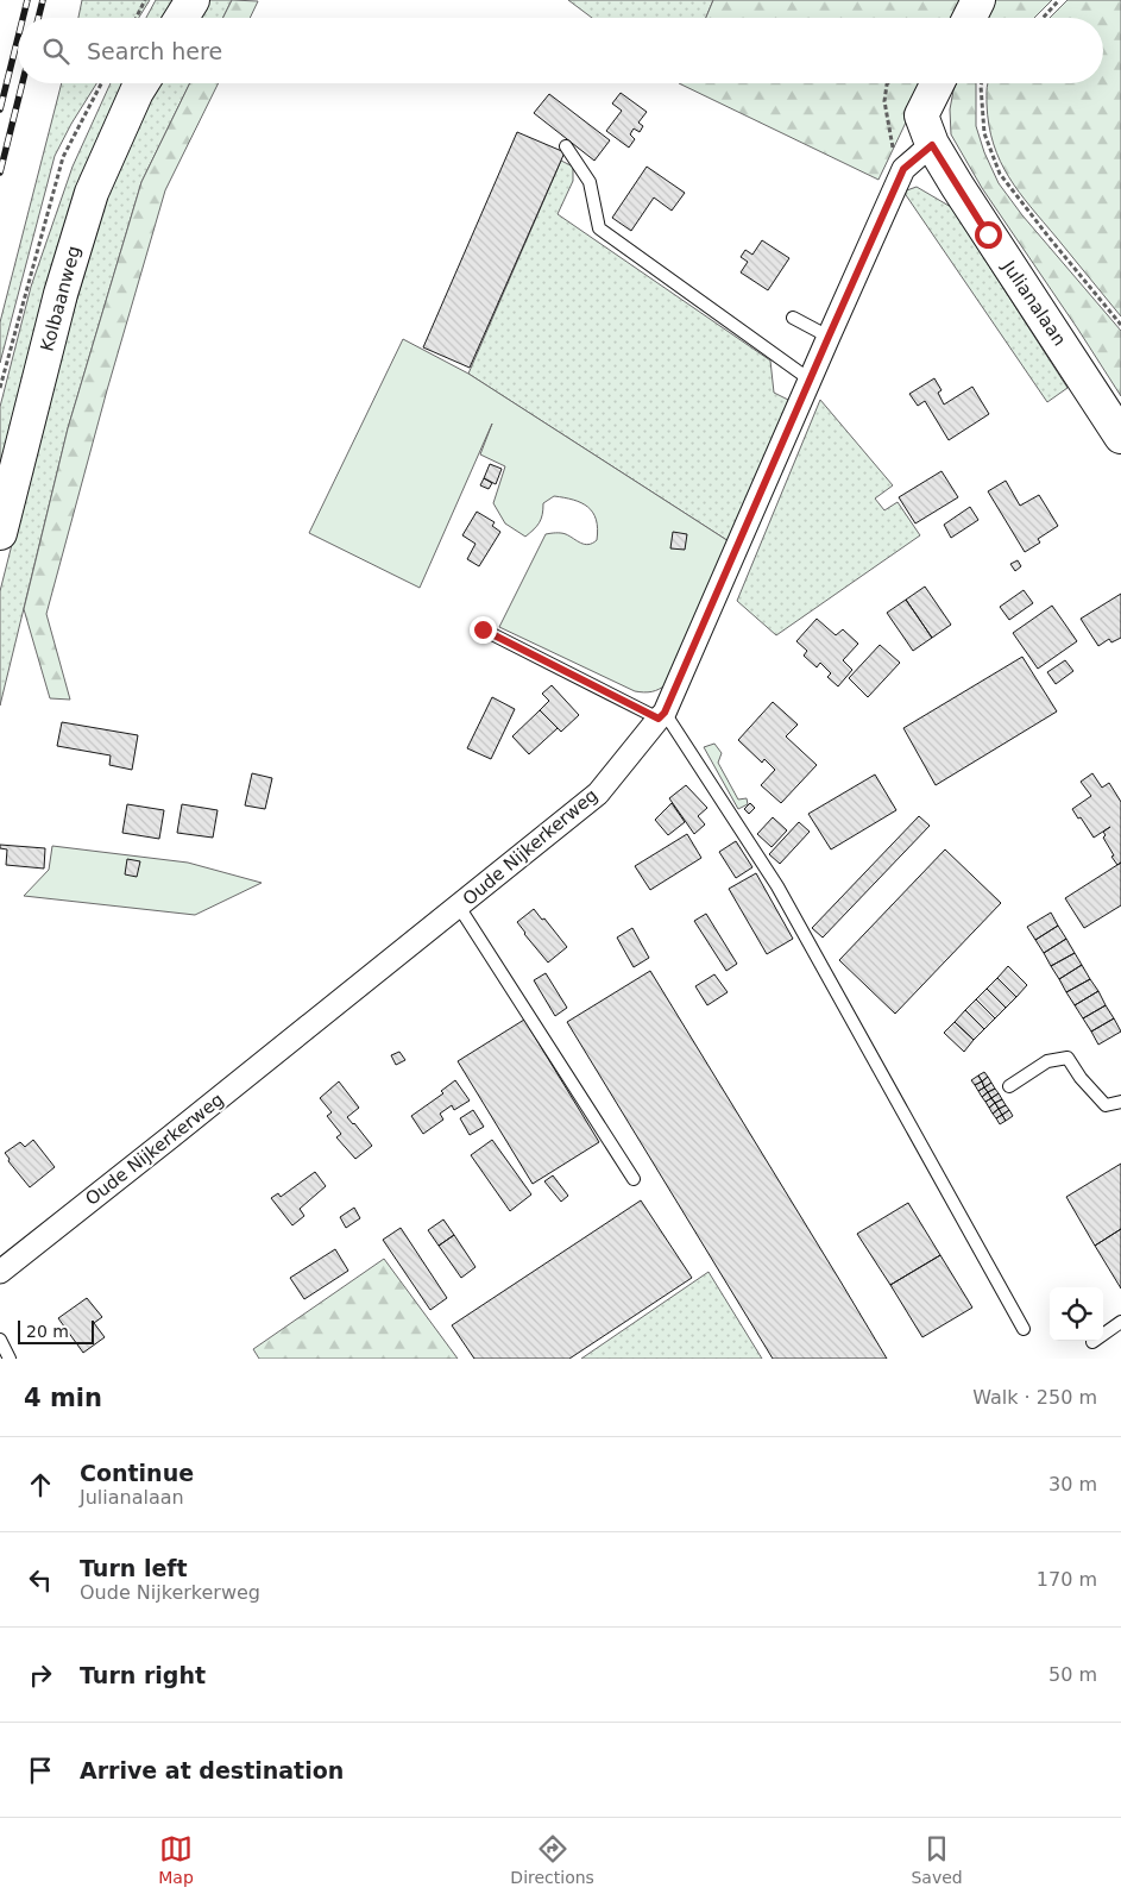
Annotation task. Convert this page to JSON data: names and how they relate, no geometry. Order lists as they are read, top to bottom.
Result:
{
  "streets": {
    "street": ["Kolbaanweg", "Julianalaan", "Oude Nijkerkerweg"]
  },
  "crossings": [
    ["Julianalaan", "Oude Nijkerkerweg"]
  ],
  "scale_bar": "20 m",
  "page": {
    "search": "Search here",
    "scale": "20 m",
    "heading": ["4 min", "Walk · 250 m"],
    "list": [
      ["Continue", "Julianalaan", "30 m"],
      ["Turn left", "Oude Nijkerkerweg", "170 m"],
      ["Turn right", "50 m"],
      "Arrive at destination"
    ],
    "nav": ["Map", "Directions", "Saved"]
  }
}
